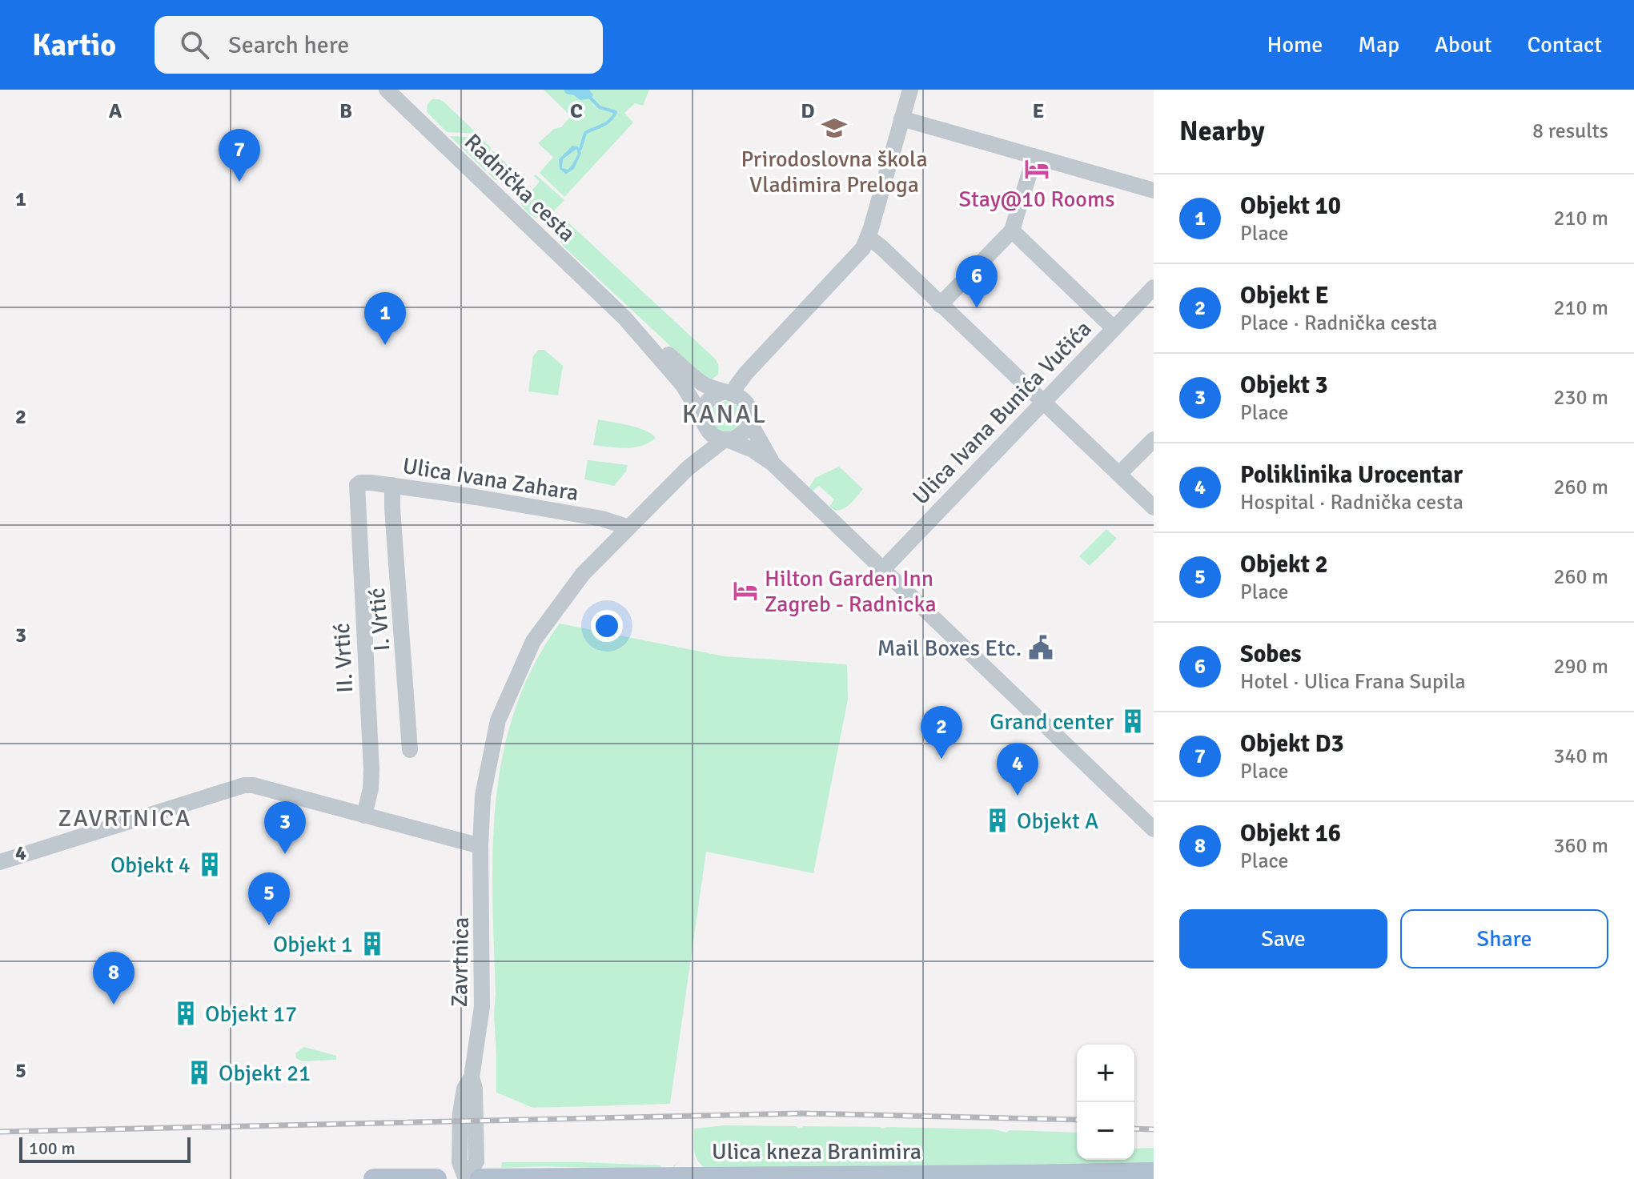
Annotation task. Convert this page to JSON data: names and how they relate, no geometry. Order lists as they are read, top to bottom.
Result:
{
  "streets": {
    "main road": ["Ulica kneza Branimira"],
    "street": [
      "Radnička cesta",
      "Ulica Ivana Bunića Vučića",
      "Ulica Ivana Zahara",
      "I. Vrtić",
      "II. Vrtić",
      "Zavrtnica"
    ]
  },
  "crossings": [
    ["Ulica Ivana Zahara", "I. Vrtić"],
    ["Ulica Ivana Zahara", "II. Vrtić"]
  ],
  "districts": ["KANAL", "ZAVRTNICA"],
  "places": {
    "school or university": ["Prirodoslovna škola Vladimira Preloga"],
    "hotel": ["Stay@10 Rooms", "Hilton Garden Inn Zagreb - Radnicka"],
    "public building": ["Mail Boxes Etc."],
    "building": [
      "Grand center",
      "Objekt A",
      "Objekt 4",
      "Objekt 1",
      "Objekt 17",
      "Objekt 21"
    ]
  },
  "scale_bar": "100 m",
  "page": {
    "header": "Kartio",
    "search": "Search here",
    "nav": [
      "Home",
      "Map",
      "About",
      "Contact"
    ],
    "heading": ["Nearby", "8 results"],
    "pins": [
      "7",
      "6",
      "1",
      "2",
      "4",
      "3",
      "5",
      "8"
    ],
    "list": [
      {
        "mark": "1",
        "name": "Objekt 10",
        "note": "Place",
        "value": "210 m"
      },
      {
        "mark": "2",
        "name": "Objekt E",
        "note": "Place · Radnička cesta",
        "value": "210 m"
      },
      {
        "mark": "3",
        "name": "Objekt 3",
        "note": "Place",
        "value": "230 m"
      },
      {
        "mark": "4",
        "name": "Poliklinika Urocentar",
        "note": "Hospital · Radnička cesta",
        "value": "260 m"
      },
      {
        "mark": "5",
        "name": "Objekt 2",
        "note": "Place",
        "value": "260 m"
      },
      {
        "mark": "6",
        "name": "Sobes",
        "note": "Hotel · Ulica Frana Supila",
        "value": "290 m"
      },
      {
        "mark": "7",
        "name": "Objekt D3",
        "note": "Place",
        "value": "340 m"
      },
      {
        "mark": "8",
        "name": "Objekt 16",
        "note": "Place",
        "value": "360 m"
      }
    ],
    "buttons": ["Save", "Share"],
    "map_buttons": ["+", "−"],
    "scale": "100 m"
  },
  "grid": {
    "columns": [
      "A",
      "B",
      "C",
      "D",
      "E"
    ],
    "rows": [
      "1",
      "2",
      "3",
      "4",
      "5"
    ]
  }
}
